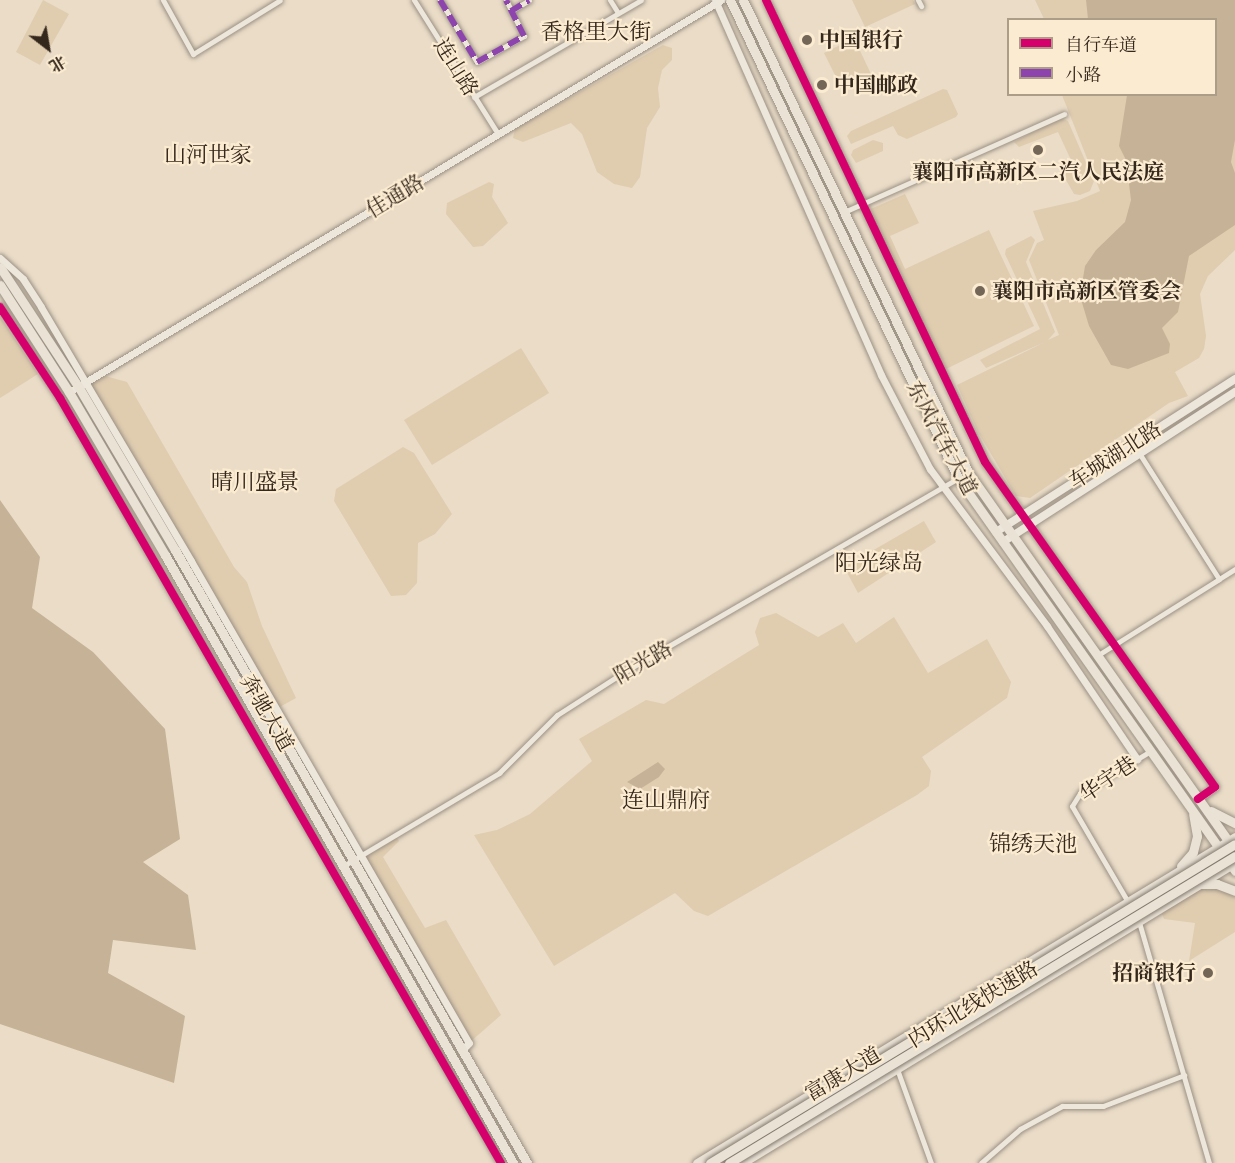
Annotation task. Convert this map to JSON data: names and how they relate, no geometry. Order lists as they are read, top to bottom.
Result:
{
  "streets": {
    "main road": [
      "东风汽车大道",
      "车城湖北路",
      "奔驰大道",
      "内环北线快速路",
      "富康大道"
    ],
    "street": [
      "连山路",
      "佳通路",
      "阳光路",
      "华宇巷"
    ]
  },
  "crossings": [
    ["连山路", "佳通路"],
    ["佳通路", "奔驰大道"],
    ["东风汽车大道", "车城湖北路"],
    ["东风汽车大道", "阳光路"],
    ["东风汽车大道", "华宇巷"],
    ["东风汽车大道", "内环北线快速路"],
    ["东风汽车大道", "富康大道"],
    ["阳光路", "奔驰大道"],
    ["华宇巷", "富康大道"],
    ["内环北线快速路", "富康大道"]
  ],
  "districts": [
    "香格里大街",
    "山河世家",
    "晴川盛景",
    "阳光绿岛",
    "连山鼎府",
    "锦绣天池"
  ],
  "places": [
    "中国银行",
    "中国邮政",
    "襄阳市高新区二汽人民法庭",
    "襄阳市高新区管委会",
    "招商银行"
  ],
  "legend": ["自行车道", "小路"],
  "north": "bottom right"
}
